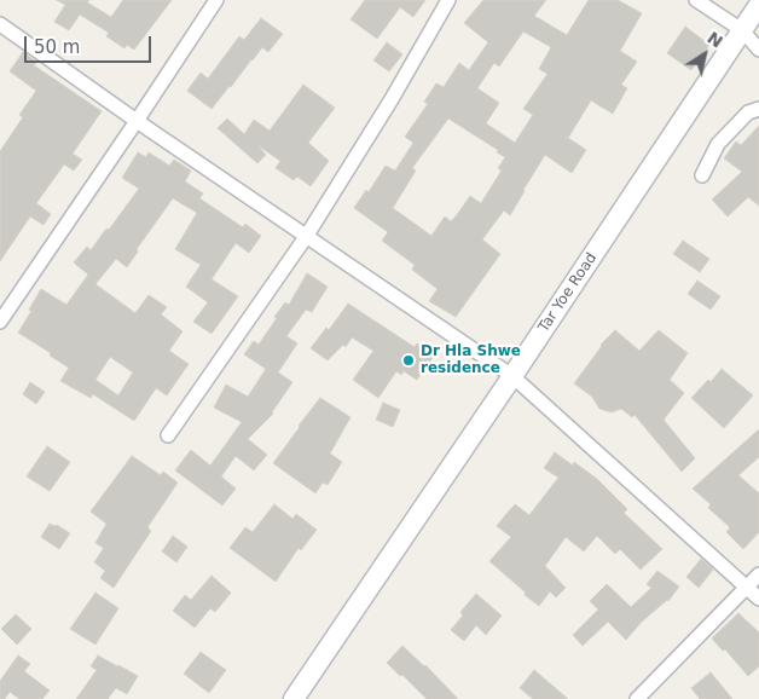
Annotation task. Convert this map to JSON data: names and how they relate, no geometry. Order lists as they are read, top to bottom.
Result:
{
  "streets": {
    "main road": ["Tar Yoe Road"]
  },
  "places": ["Dr Hla Shwe residence"],
  "scale_bar": "50 m",
  "north": "top right"
}
